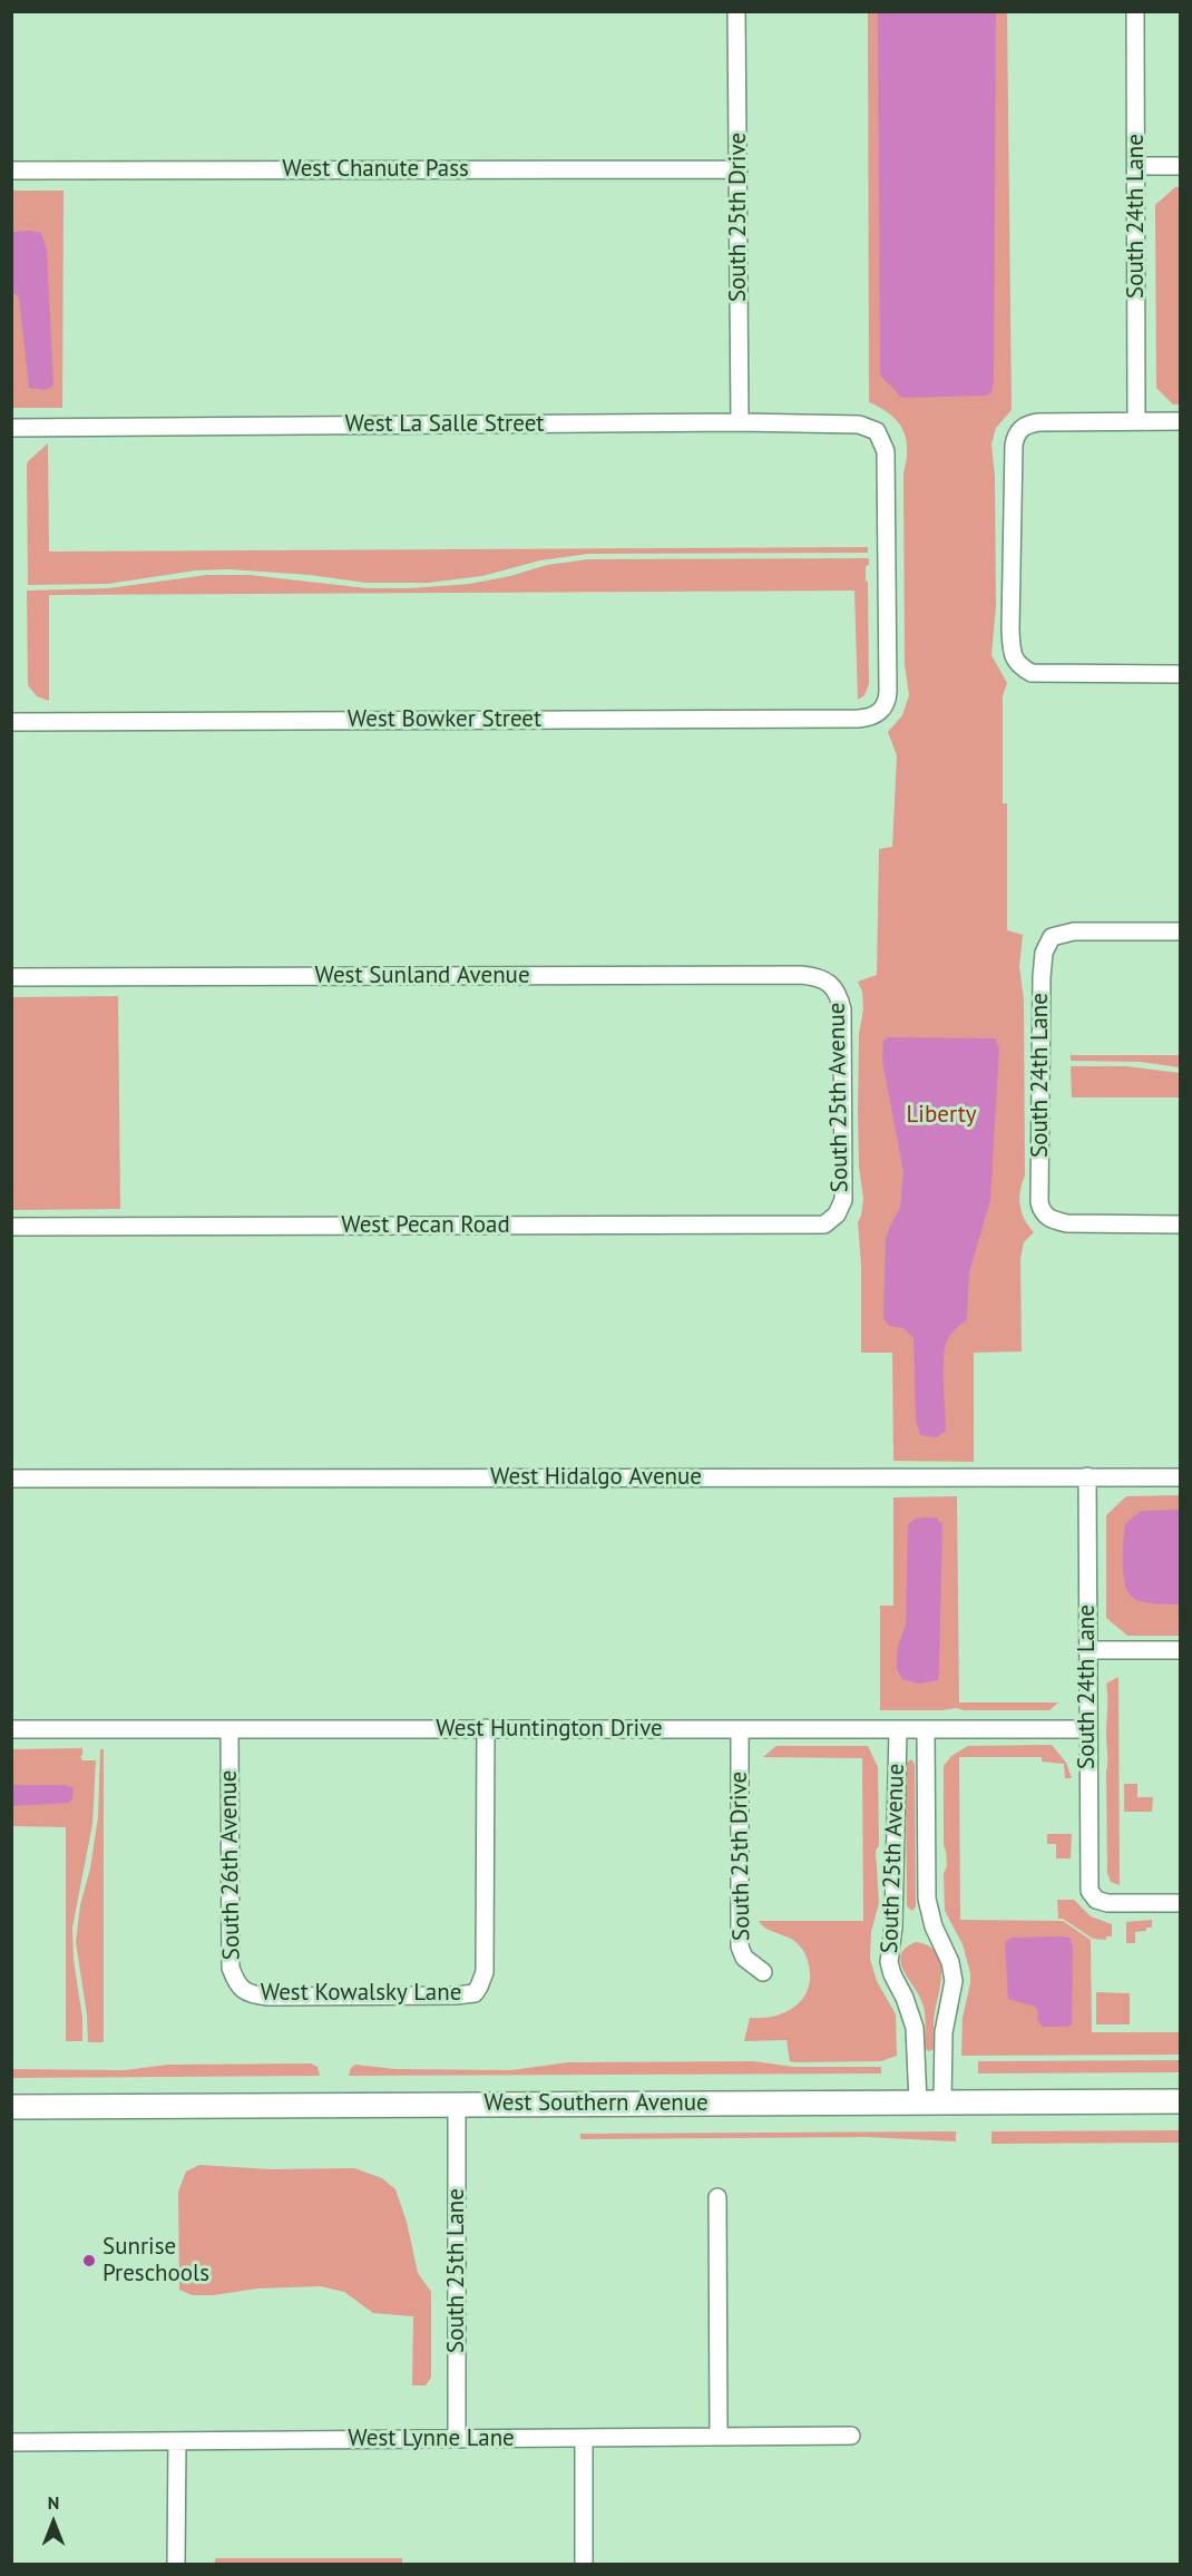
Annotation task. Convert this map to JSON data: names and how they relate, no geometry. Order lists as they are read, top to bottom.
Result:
{
  "streets": {
    "main road": ["West Southern Avenue"],
    "street": [
      "West Chanute Pass",
      "South 24th Lane",
      "South 25th Drive",
      "West La Salle Street",
      "West Bowker Street",
      "West Sunland Avenue",
      "South 25th Avenue",
      "West Pecan Road",
      "West Hidalgo Avenue",
      "West Huntington Drive",
      "South 26th Avenue",
      "West Kowalsky Lane",
      "South 25th Lane",
      "West Lynne Lane"
    ]
  },
  "crossings": [
    ["West Chanute Pass", "South 25th Drive"],
    ["South 24th Lane", "West Hidalgo Avenue"],
    ["South 24th Lane", "West Huntington Drive"],
    ["South 25th Drive", "West La Salle Street"],
    ["South 25th Drive", "West Huntington Drive"],
    ["West La Salle Street", "West Bowker Street"],
    ["West Sunland Avenue", "South 25th Avenue"],
    ["South 25th Avenue", "West Pecan Road"],
    ["South 25th Avenue", "West Huntington Drive"],
    ["South 25th Avenue", "West Southern Avenue"],
    ["West Huntington Drive", "South 26th Avenue"],
    ["West Huntington Drive", "West Kowalsky Lane"],
    ["South 26th Avenue", "West Kowalsky Lane"],
    ["West Southern Avenue", "South 25th Lane"],
    ["South 25th Lane", "West Lynne Lane"]
  ],
  "parks": ["Liberty"],
  "places": ["Sunrise Preschools"],
  "north": "top"
}
